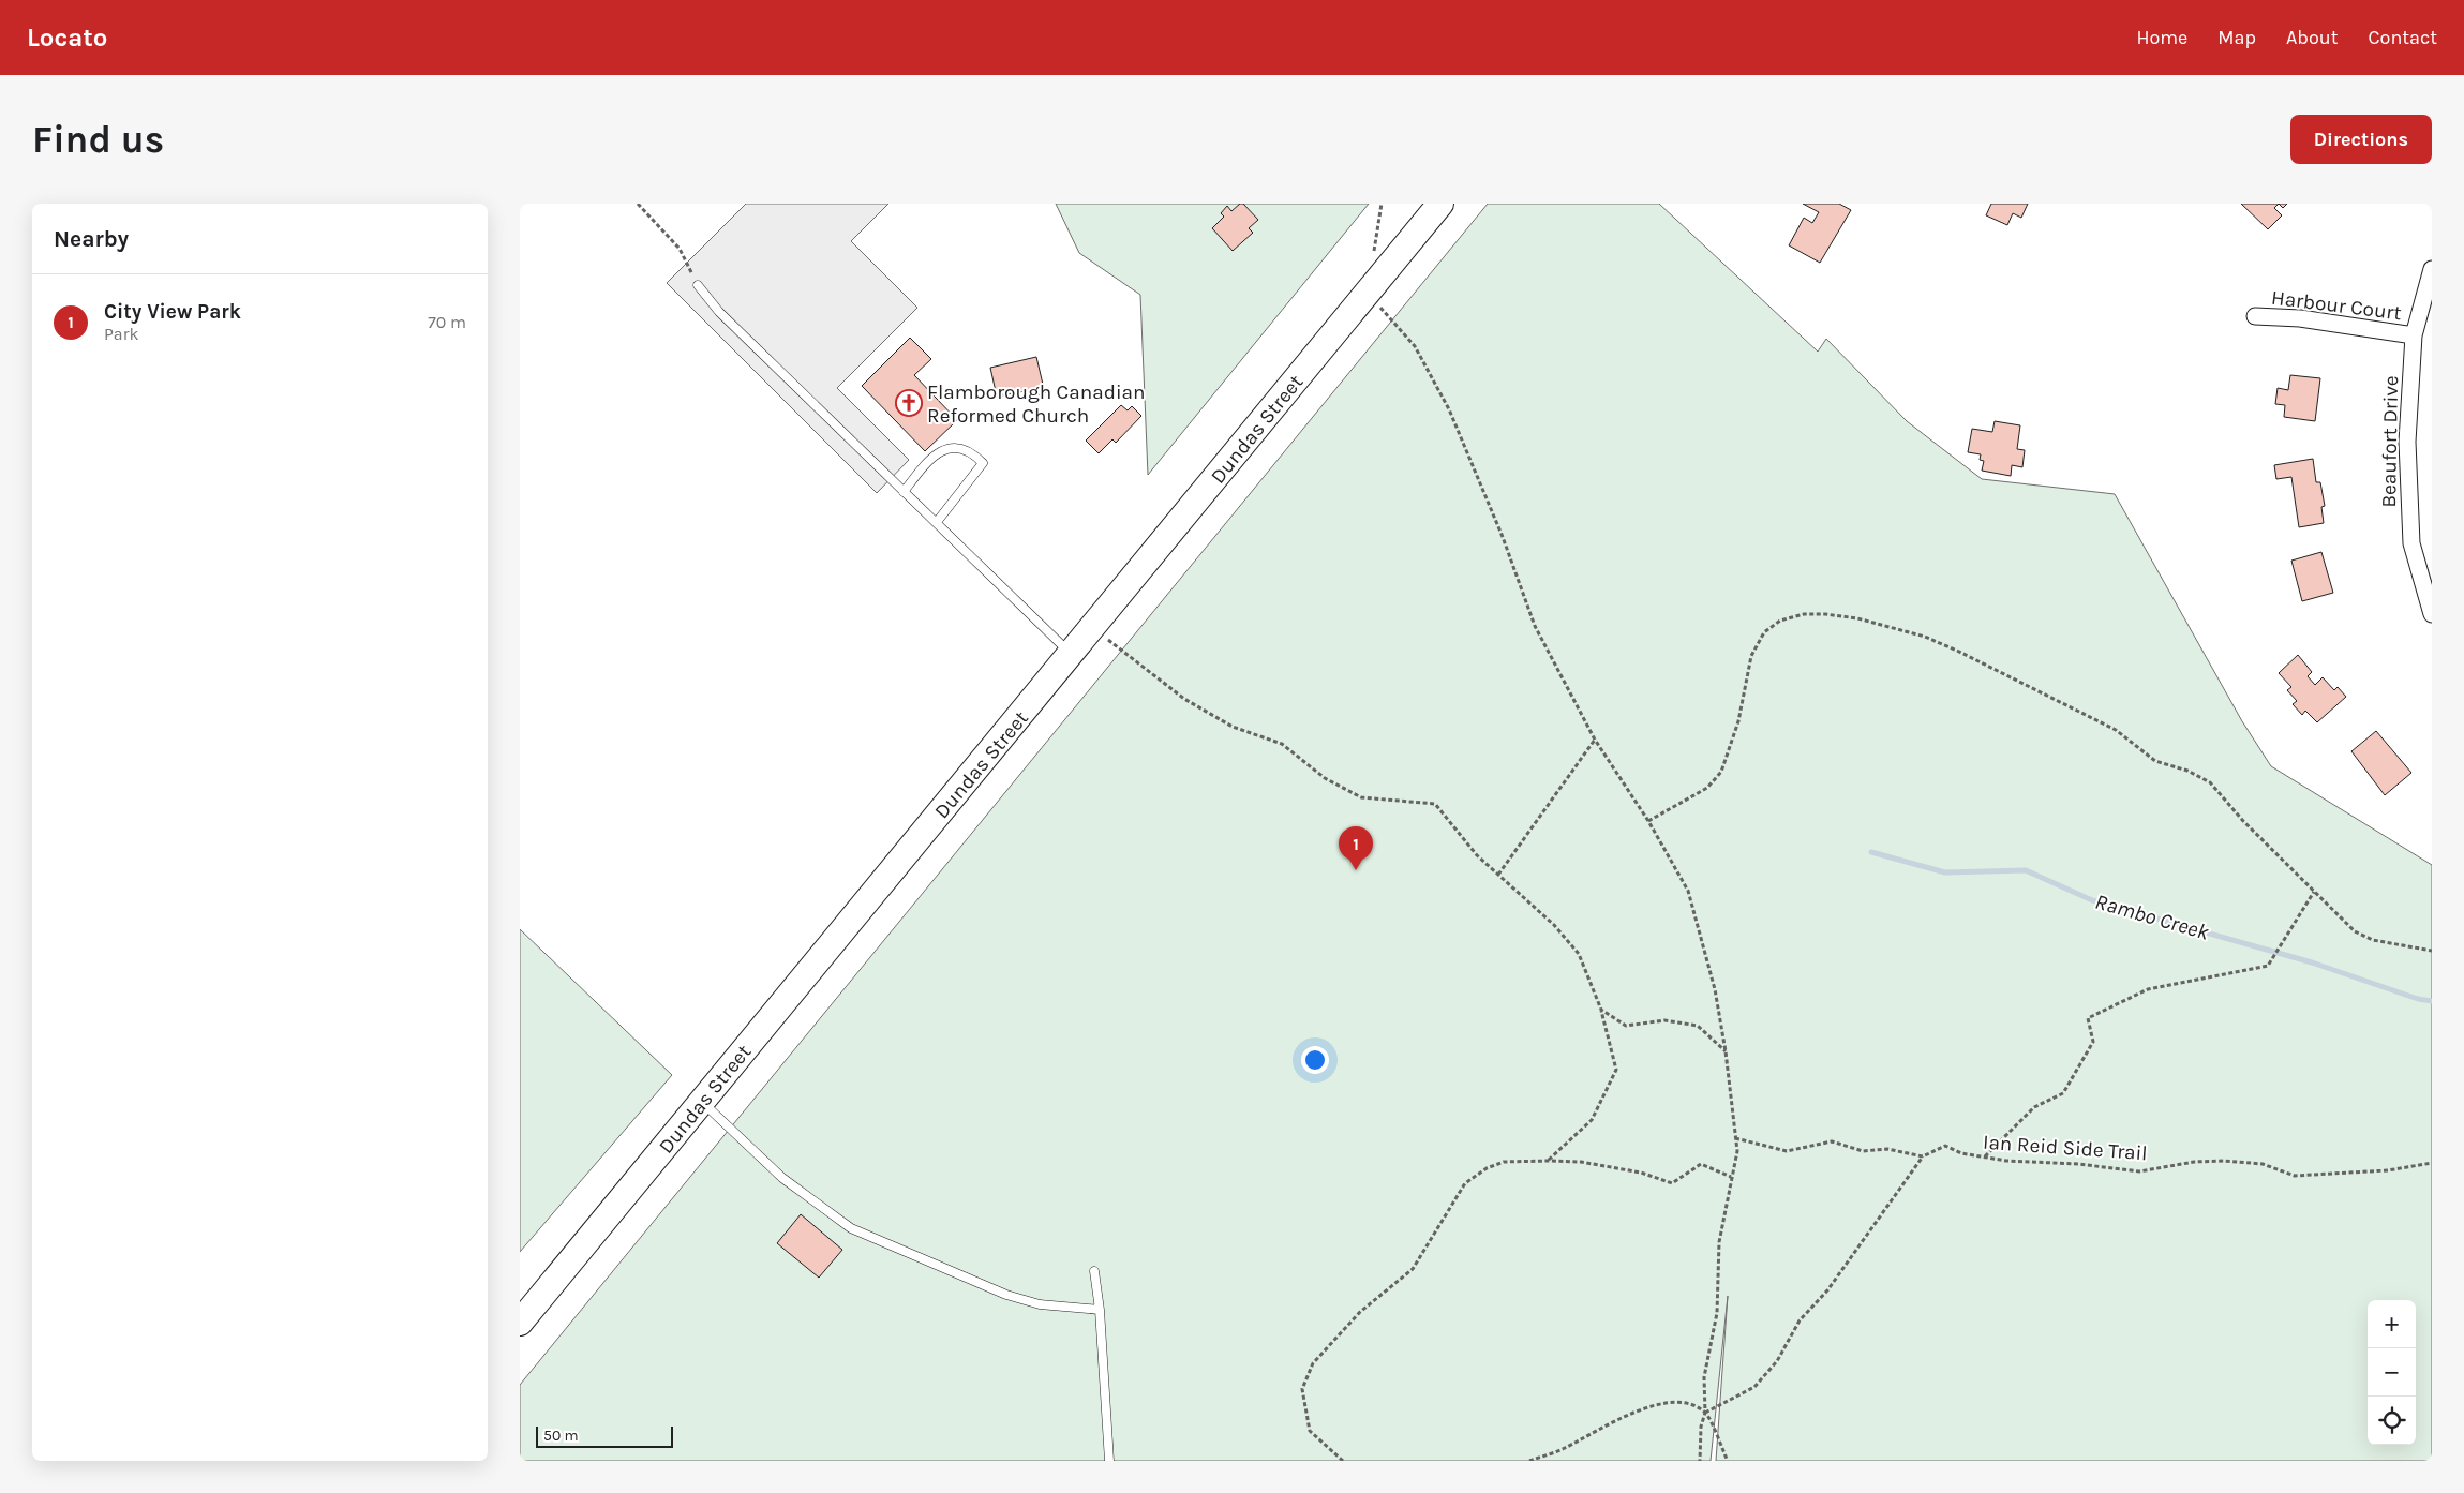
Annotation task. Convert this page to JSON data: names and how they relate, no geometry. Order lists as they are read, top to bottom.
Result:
{
  "streets": {
    "main road": ["Dundas Street"],
    "street": ["Harbour Court", "Beaufort Drive"],
    "path": ["Ian Reid Side Trail"]
  },
  "crossings": [
    ["Harbour Court", "Beaufort Drive"]
  ],
  "water": ["Rambo Creek"],
  "places": {
    "church": ["Flamborough Canadian Reformed Church"]
  },
  "scale_bar": "50 m",
  "page": {
    "header": "Locato",
    "nav": [
      "Home",
      "Map",
      "About",
      "Contact"
    ],
    "buttons": "Directions",
    "title": "Find us",
    "heading": "Nearby",
    "list": [
      {
        "mark": "1",
        "name": "City View Park",
        "note": "Park",
        "value": "70 m"
      }
    ],
    "pins": "1",
    "map_buttons": ["+", "−"],
    "scale": "50 m"
  }
}
